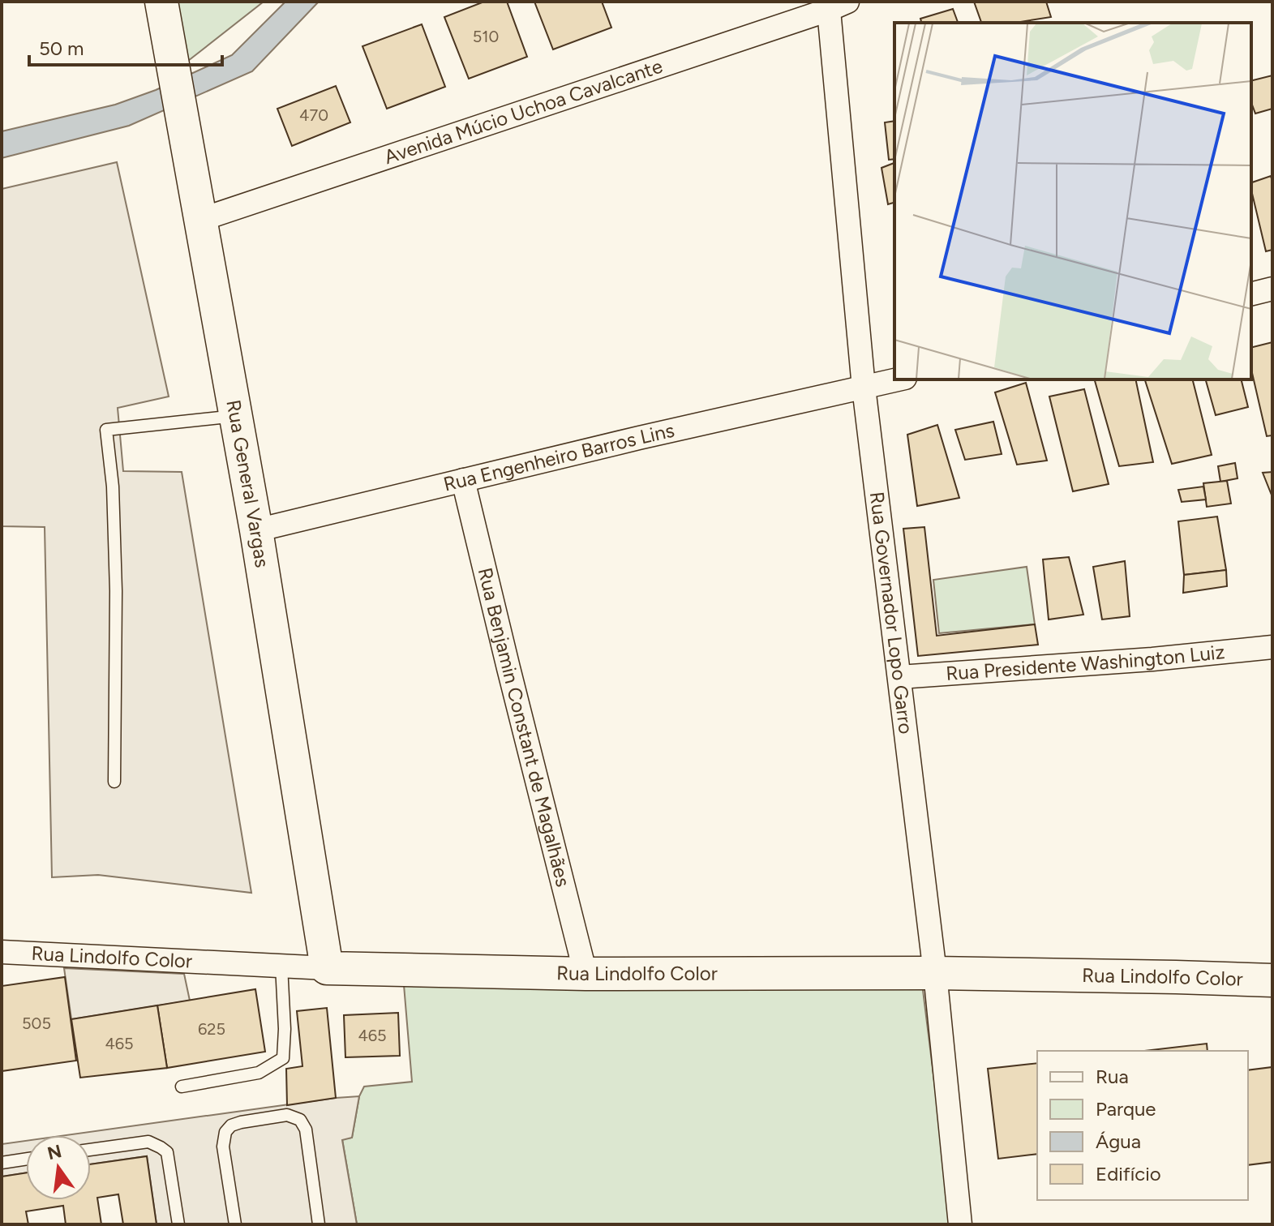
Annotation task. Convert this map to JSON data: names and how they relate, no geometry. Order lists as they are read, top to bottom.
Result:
{
  "streets": {
    "street": [
      "Avenida Múcio Uchoa Cavalcante",
      "Rua Engenheiro Barros Lins",
      "Rua General Vargas",
      "Rua Governador Lopo Garro",
      "Rua Presidente Washington Luiz",
      "Rua Benjamin Constant de Magalhães",
      "Rua Lindolfo Color"
    ]
  },
  "crossings": [
    ["Avenida Múcio Uchoa Cavalcante", "Rua General Vargas"],
    ["Avenida Múcio Uchoa Cavalcante", "Rua Governador Lopo Garro"],
    ["Rua Engenheiro Barros Lins", "Rua General Vargas"],
    ["Rua Engenheiro Barros Lins", "Rua Governador Lopo Garro"],
    ["Rua Engenheiro Barros Lins", "Rua Benjamin Constant de Magalhães"],
    ["Rua General Vargas", "Rua Lindolfo Color"],
    ["Rua Governador Lopo Garro", "Rua Presidente Washington Luiz"],
    ["Rua Governador Lopo Garro", "Rua Lindolfo Color"],
    ["Rua Benjamin Constant de Magalhães", "Rua Lindolfo Color"]
  ],
  "house_numbers": [
    "510",
    "470",
    "505",
    "625",
    "465",
    "465"
  ],
  "legend": [
    "Rua",
    "Parque",
    "Água",
    "Edifício"
  ],
  "scale_bar": "50 m",
  "north": "top"
}
